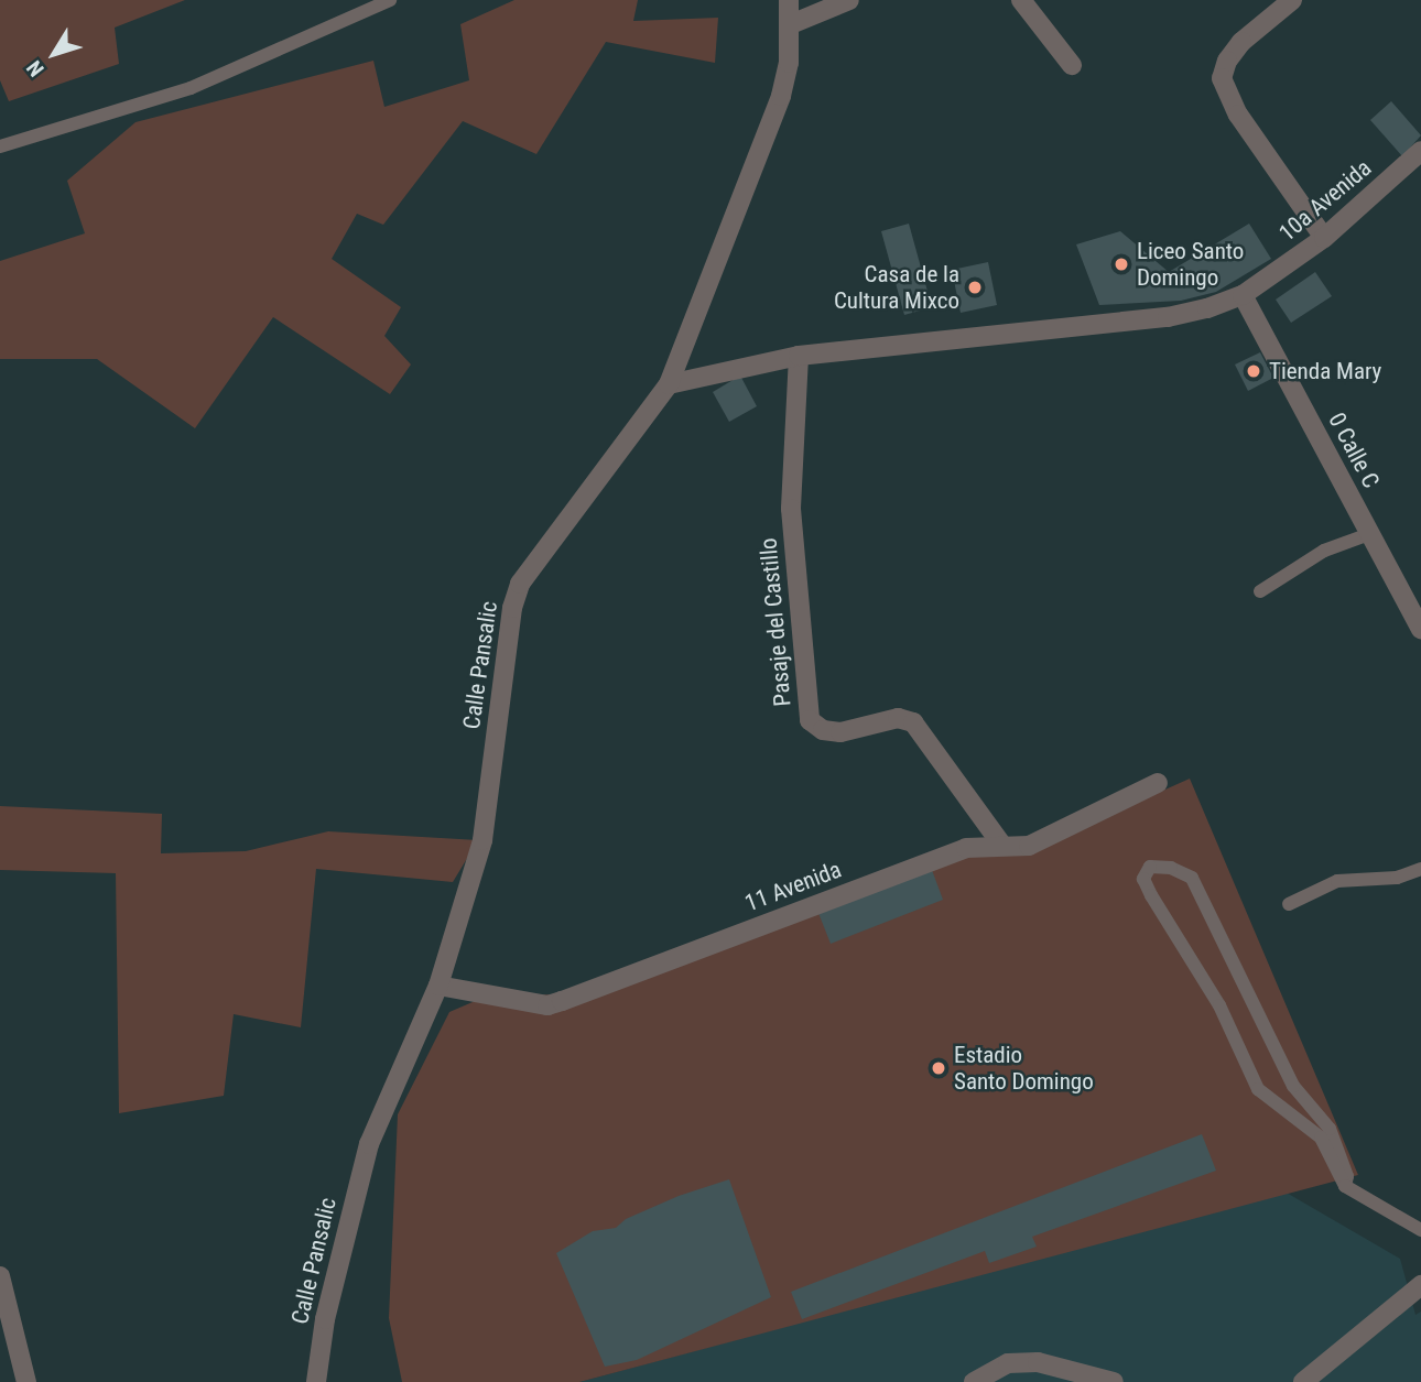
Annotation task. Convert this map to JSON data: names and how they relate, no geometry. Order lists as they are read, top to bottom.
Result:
{
  "streets": {
    "street": [
      "10a Avenida",
      "0 Calle C",
      "Pasaje del Castillo",
      "Calle Pansalic",
      "11 Avenida"
    ]
  },
  "crossings": [
    ["10a Avenida", "0 Calle C"],
    ["10a Avenida", "Pasaje del Castillo"],
    ["10a Avenida", "Calle Pansalic"],
    ["Pasaje del Castillo", "11 Avenida"],
    ["Calle Pansalic", "11 Avenida"]
  ],
  "places": [
    "Liceo Santo Domingo",
    "Casa de la Cultura Mixco",
    "Tienda Mary",
    "Estadio Santo Domingo"
  ],
  "north": "bottom left"
}
